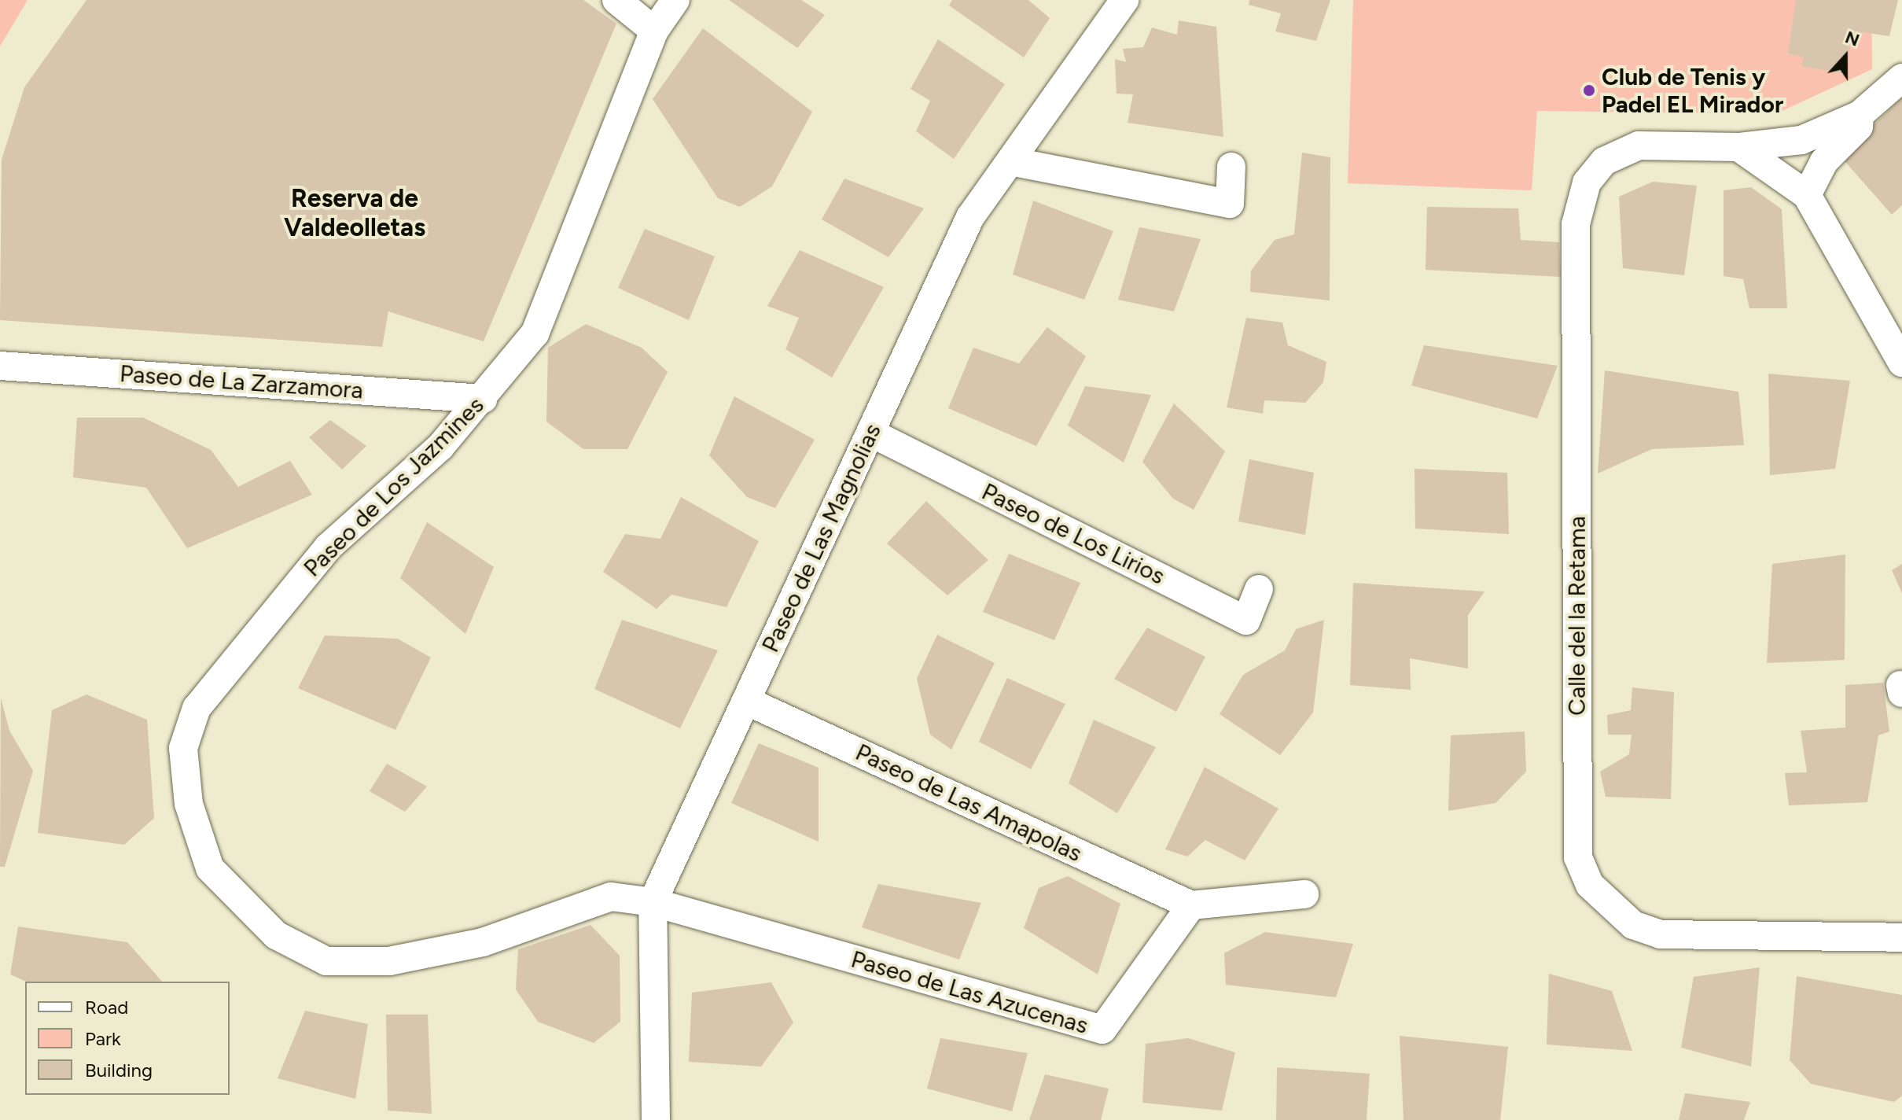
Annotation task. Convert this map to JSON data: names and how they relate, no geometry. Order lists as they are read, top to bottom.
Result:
{
  "streets": {
    "street": [
      "Paseo de La Zarzamora",
      "Paseo de Los Jazmines",
      "Paseo de Los Lirios",
      "Paseo de Las Magnolias",
      "Calle del la Retama",
      "Paseo de Las Amapolas",
      "Paseo de Las Azucenas"
    ]
  },
  "crossings": [
    ["Paseo de La Zarzamora", "Paseo de Los Jazmines"],
    ["Paseo de Los Jazmines", "Paseo de Las Magnolias"],
    ["Paseo de Los Jazmines", "Paseo de Las Azucenas"],
    ["Paseo de Los Lirios", "Paseo de Las Magnolias"],
    ["Paseo de Las Magnolias", "Paseo de Las Amapolas"],
    ["Paseo de Las Magnolias", "Paseo de Las Azucenas"],
    ["Paseo de Las Amapolas", "Paseo de Las Azucenas"]
  ],
  "districts": ["Reserva de Valdeolletas"],
  "places": ["Club de Tenis y Padel EL Mirador"],
  "legend": ["Road", "Park", "Building"],
  "north": "top"
}
